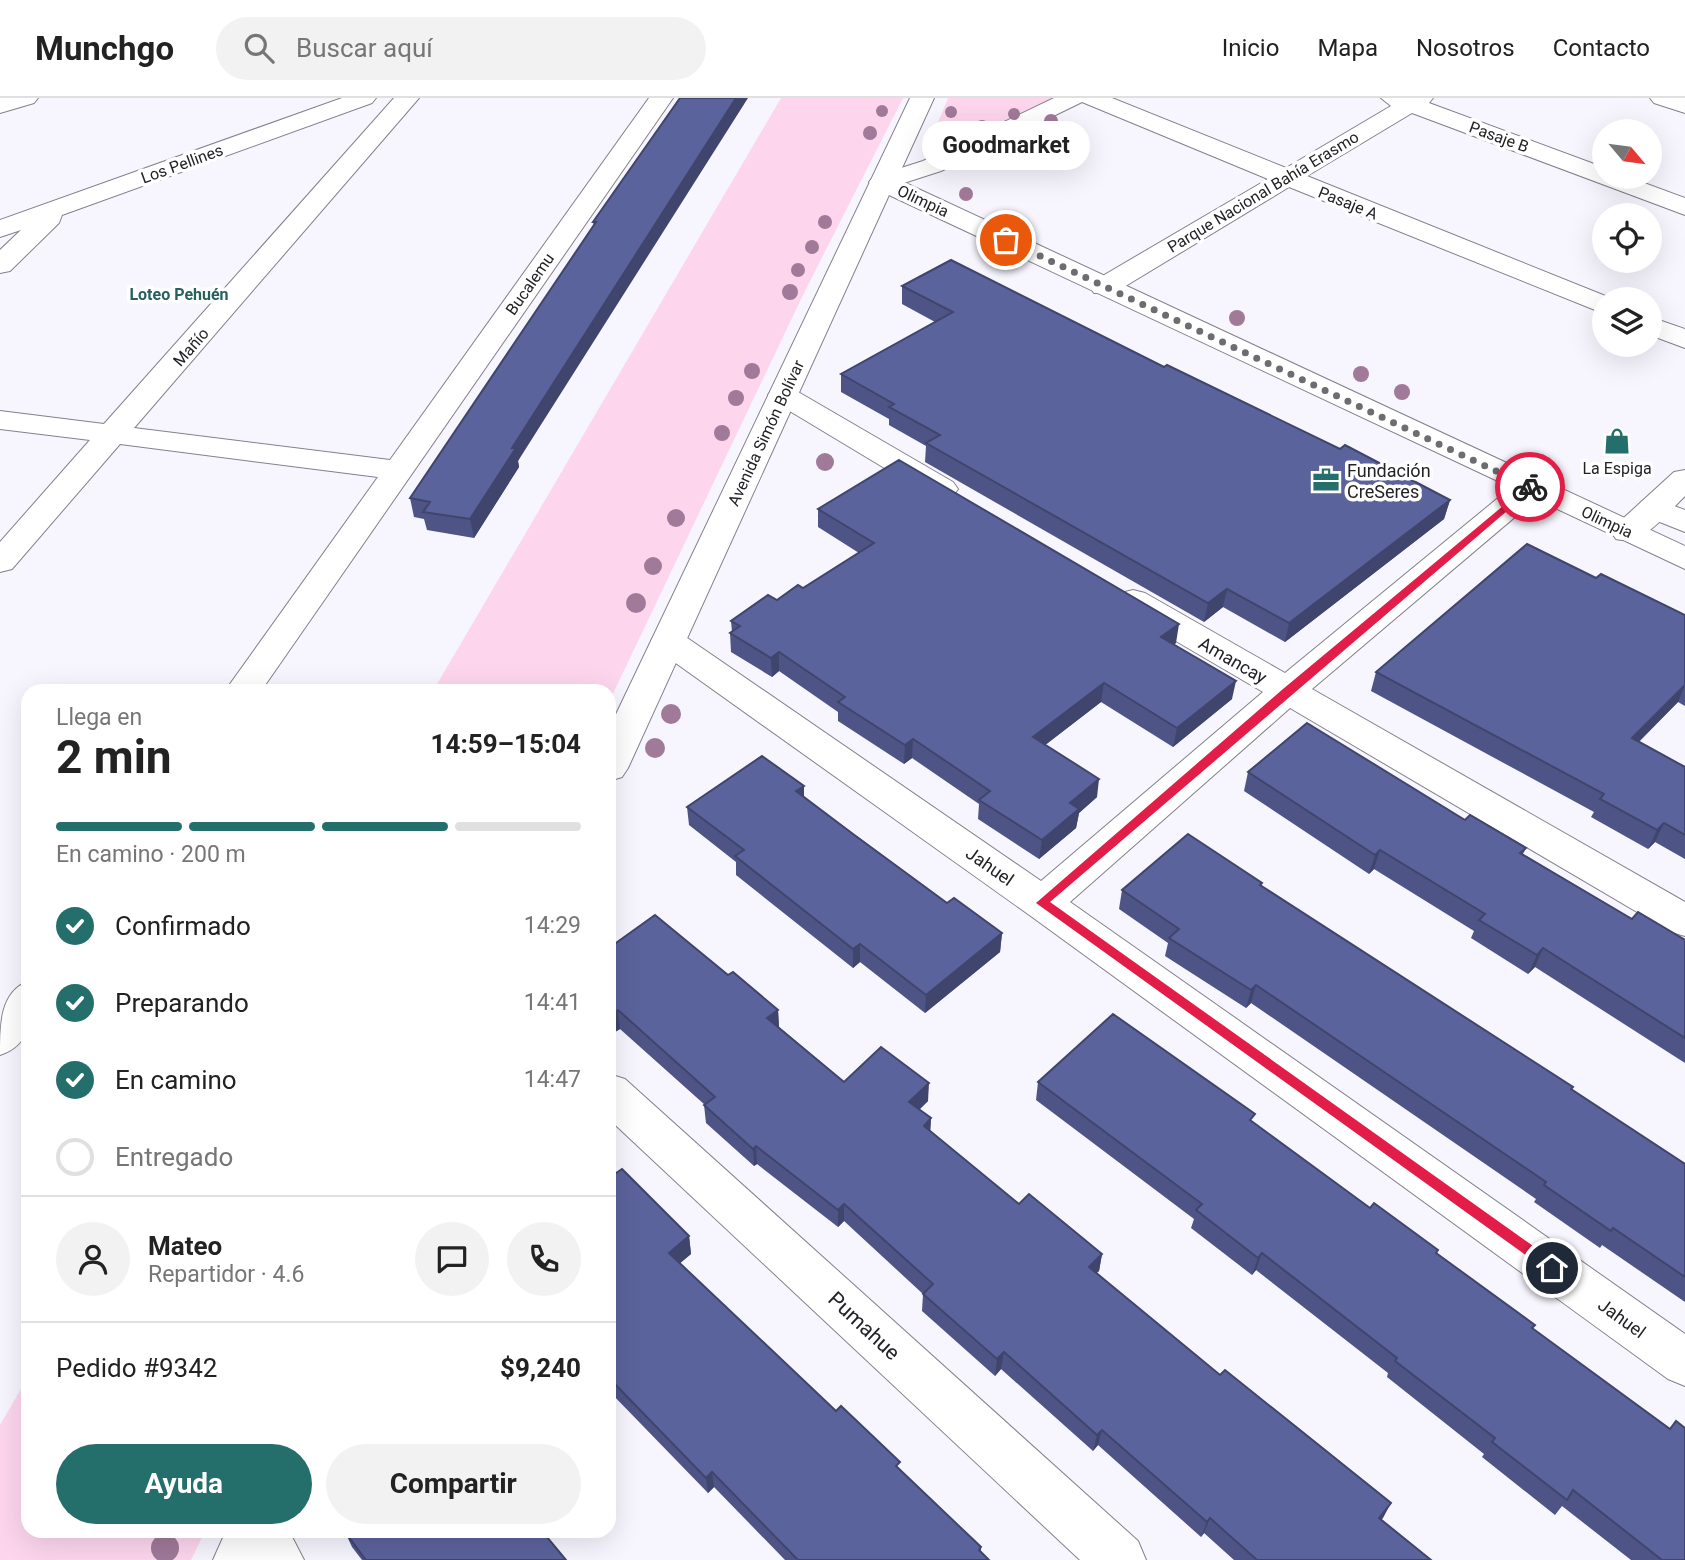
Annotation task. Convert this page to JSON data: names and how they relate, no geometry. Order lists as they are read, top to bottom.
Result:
{
  "streets": {
    "street": [
      "Pasaje B",
      "Los Pellines",
      "Parque Nacional Bahía Erasmo",
      "Olimpia",
      "Pasaje A",
      "Bucalemu",
      "Mañío",
      "Avenida Simón Bolívar",
      "Amancay",
      "Jahuel",
      "Pumahue"
    ]
  },
  "crossings": [
    ["Pasaje B", "Parque Nacional Bahía Erasmo"],
    ["Parque Nacional Bahía Erasmo", "Olimpia"],
    ["Parque Nacional Bahía Erasmo", "Pasaje A"],
    ["Olimpia", "Avenida Simón Bolívar"],
    ["Avenida Simón Bolívar", "Jahuel"]
  ],
  "districts": ["Loteo Pehuén"],
  "places": {
    "other": ["Goodmarket"],
    "shop": ["La Espiga"],
    "office": ["Fundación CreSeres"]
  },
  "north": "bottom right",
  "page": {
    "header": "Munchgo",
    "search": "Buscar aquí",
    "nav": [
      "Inicio",
      "Mapa",
      "Nosotros",
      "Contacto"
    ],
    "bubble": "Goodmarket",
    "heading": ["2 min", "Llega en", "14:59–15:04"],
    "panel": [
      "Mateo",
      "Repartidor · 4.6",
      "Pedido #9342",
      "$9,240"
    ],
    "bar": "En camino · 200 m",
    "list": [
      ["Confirmado", "14:29"],
      ["Preparando", "14:41"],
      ["En camino", "14:47"],
      "Entregado"
    ],
    "buttons": ["Ayuda", "Compartir"]
  }
}
